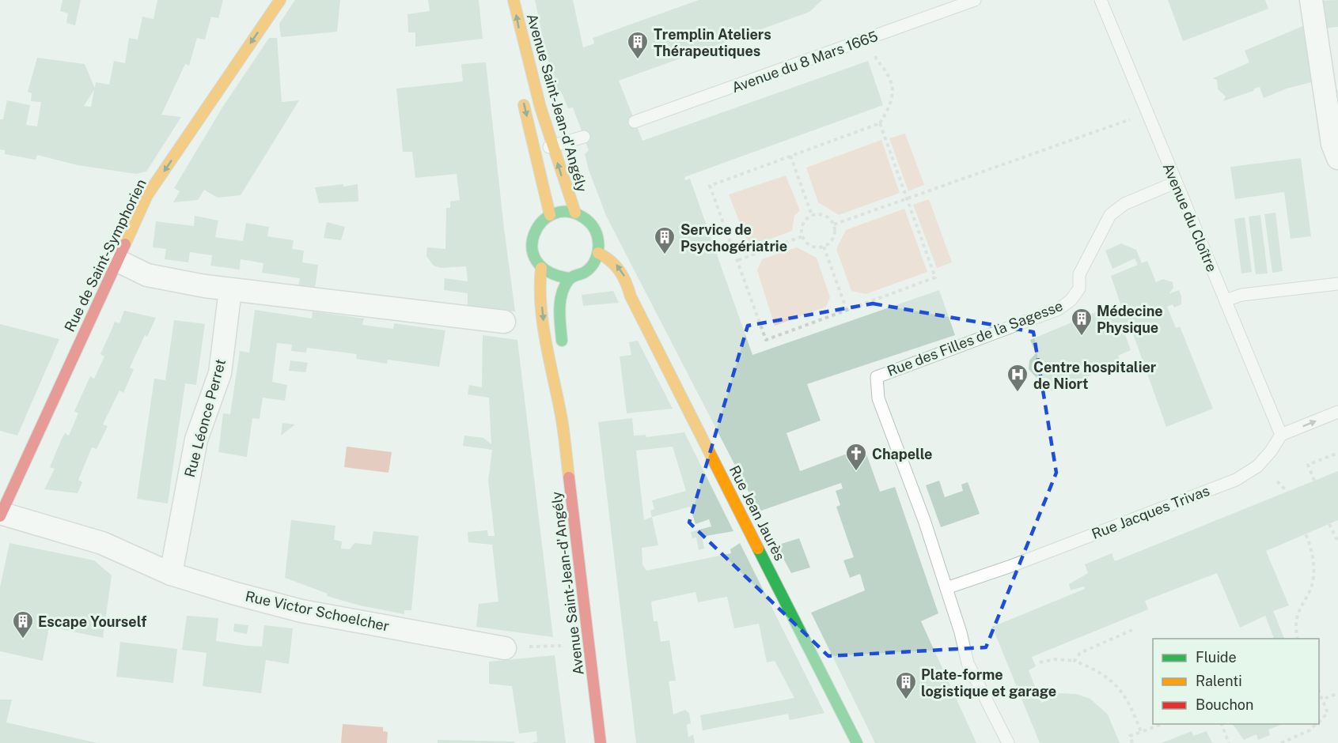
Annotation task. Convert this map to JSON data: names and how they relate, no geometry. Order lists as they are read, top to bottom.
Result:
{
  "streets": {
    "main road": ["Avenue Saint-Jean-d'Angély", "Rue de Saint-Symphorien", "Rue Jean Jaurès"],
    "street": ["Rue Léonce Perret", "Rue Victor Schoelcher"],
    "lane": [
      "Avenue du 8 Mars 1665",
      "Avenue du Cloître",
      "Rue des Filles de la Sagesse",
      "Rue Jacques Trivas"
    ]
  },
  "crossings": [
    ["Avenue Saint-Jean-d'Angély", "Rue Jean Jaurès"],
    ["Avenue du Cloître", "Rue des Filles de la Sagesse"],
    ["Avenue du Cloître", "Rue Jacques Trivas"],
    ["Rue de Saint-Symphorien", "Rue Victor Schoelcher"],
    ["Rue des Filles de la Sagesse", "Rue Jacques Trivas"],
    ["Rue Léonce Perret", "Rue Victor Schoelcher"]
  ],
  "one_way": ["Rue de Saint-Symphorien"],
  "places": {
    "building": [
      "Tremplin Ateliers Thérapeutiques",
      "Service de Psychogériatrie",
      "Médecine Physique",
      "Escape Yourself",
      "Plate-forme logistique et garage"
    ],
    "hospital": ["Centre hospitalier de Niort"],
    "church": ["Chapelle"]
  },
  "legend": ["Fluide", "Ralenti", "Bouchon"]
}
